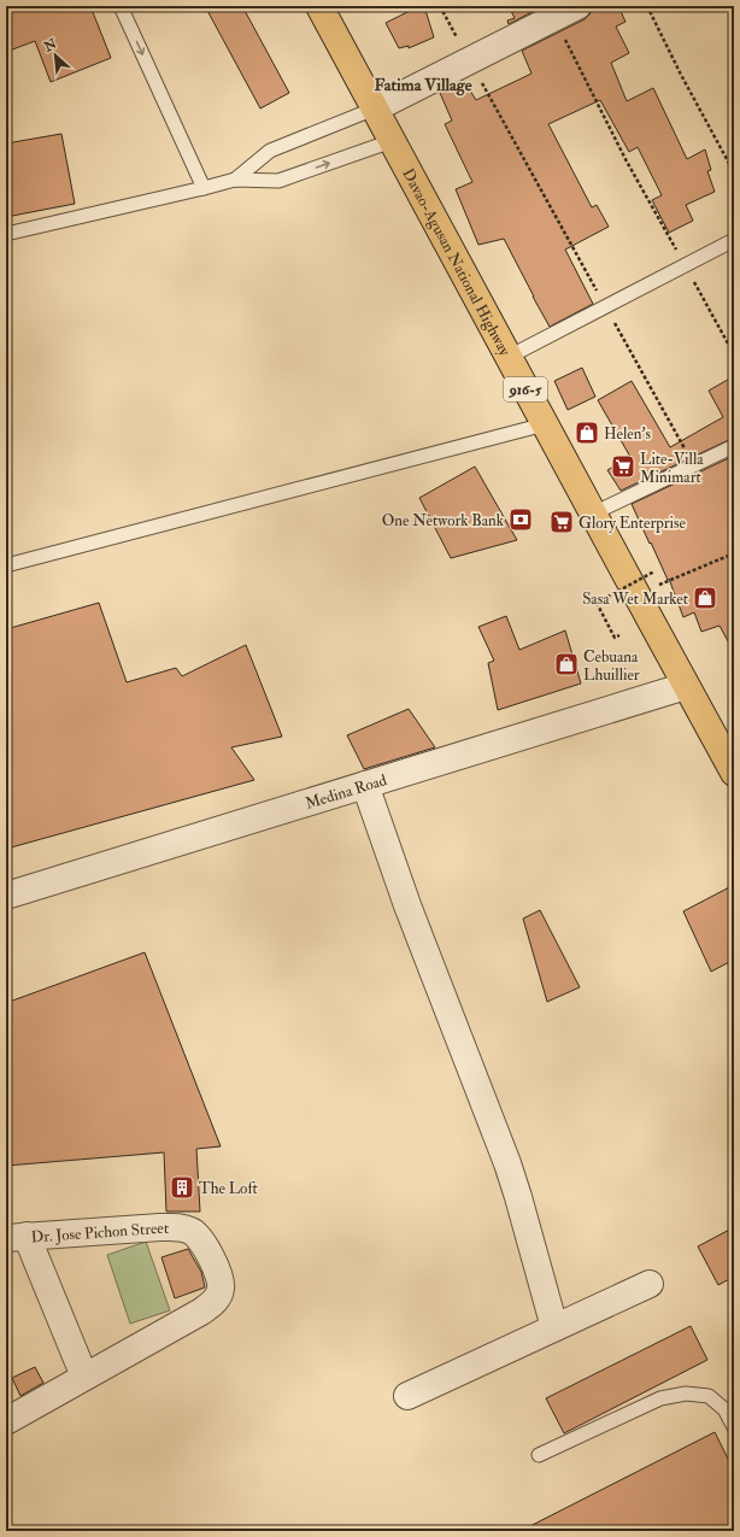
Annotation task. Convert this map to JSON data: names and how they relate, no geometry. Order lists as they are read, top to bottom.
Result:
{
  "streets": {
    "main road": ["Davao-Agusan National Highway", "916-5"],
    "street": ["Medina Road", "Dr. Jose Pichon Street"]
  },
  "crossings": [
    ["Davao-Agusan National Highway", "Medina Road"]
  ],
  "districts": ["Fatima Village"],
  "places": {
    "shop": ["Helen's", "Sasa Wet Market", "Cebuana Lhuillier"],
    "supermarket": ["Lite-Villa Minimart", "Glory Enterprise"],
    "bank": ["One Network Bank"],
    "building": ["The Loft"]
  },
  "north": "top left"
}
